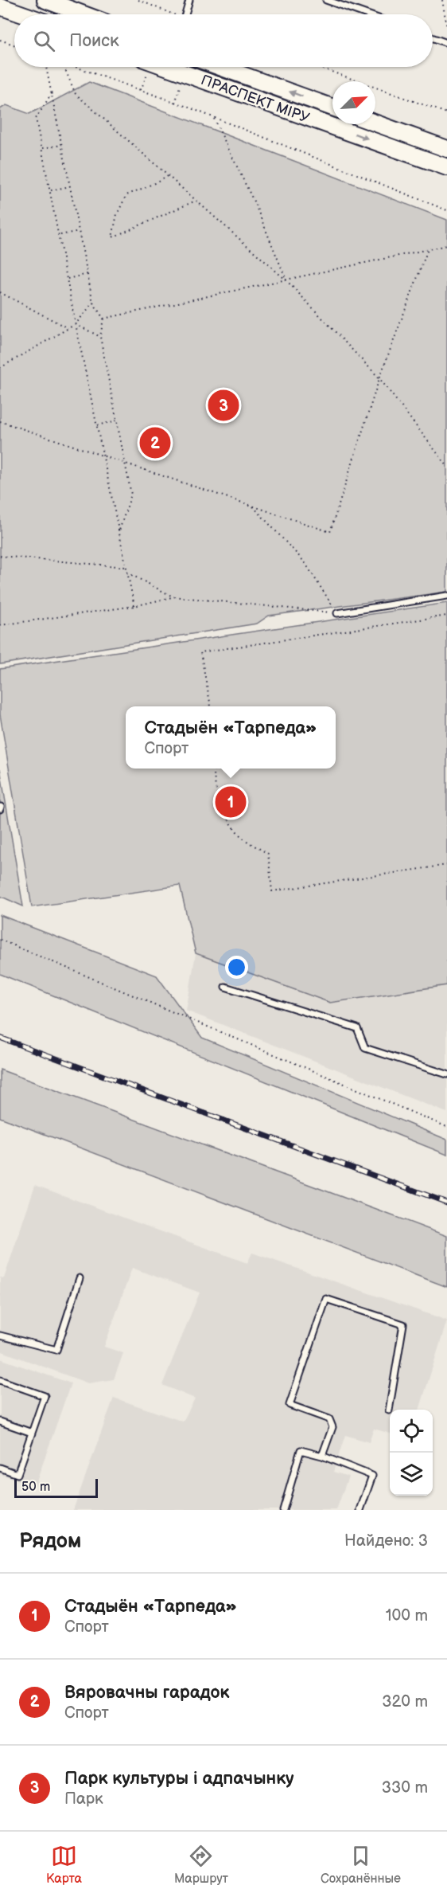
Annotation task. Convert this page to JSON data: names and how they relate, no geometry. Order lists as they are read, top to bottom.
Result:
{
  "streets": {
    "main road": ["ПРАСПЕКТ МІРУ"]
  },
  "scale_bar": "50 m",
  "north": "top right",
  "page": {
    "search": "Поиск",
    "pins": ["3", "2", "1"],
    "popup": ["Стадыён «Тарпеда»", "Спорт"],
    "scale": "50 m",
    "heading": ["Рядом", "Найдено: 3"],
    "list": [
      {
        "mark": "1",
        "name": "Стадыён «Тарпеда»",
        "note": "Спорт",
        "value": "100 m"
      },
      {
        "mark": "2",
        "name": "Вяровачны гарадок",
        "note": "Спорт",
        "value": "320 m"
      },
      {
        "mark": "3",
        "name": "Парк культуры і адпачынку",
        "note": "Парк",
        "value": "330 m"
      }
    ],
    "nav": ["Карта", "Маршрут", "Сохранённые"]
  }
}
